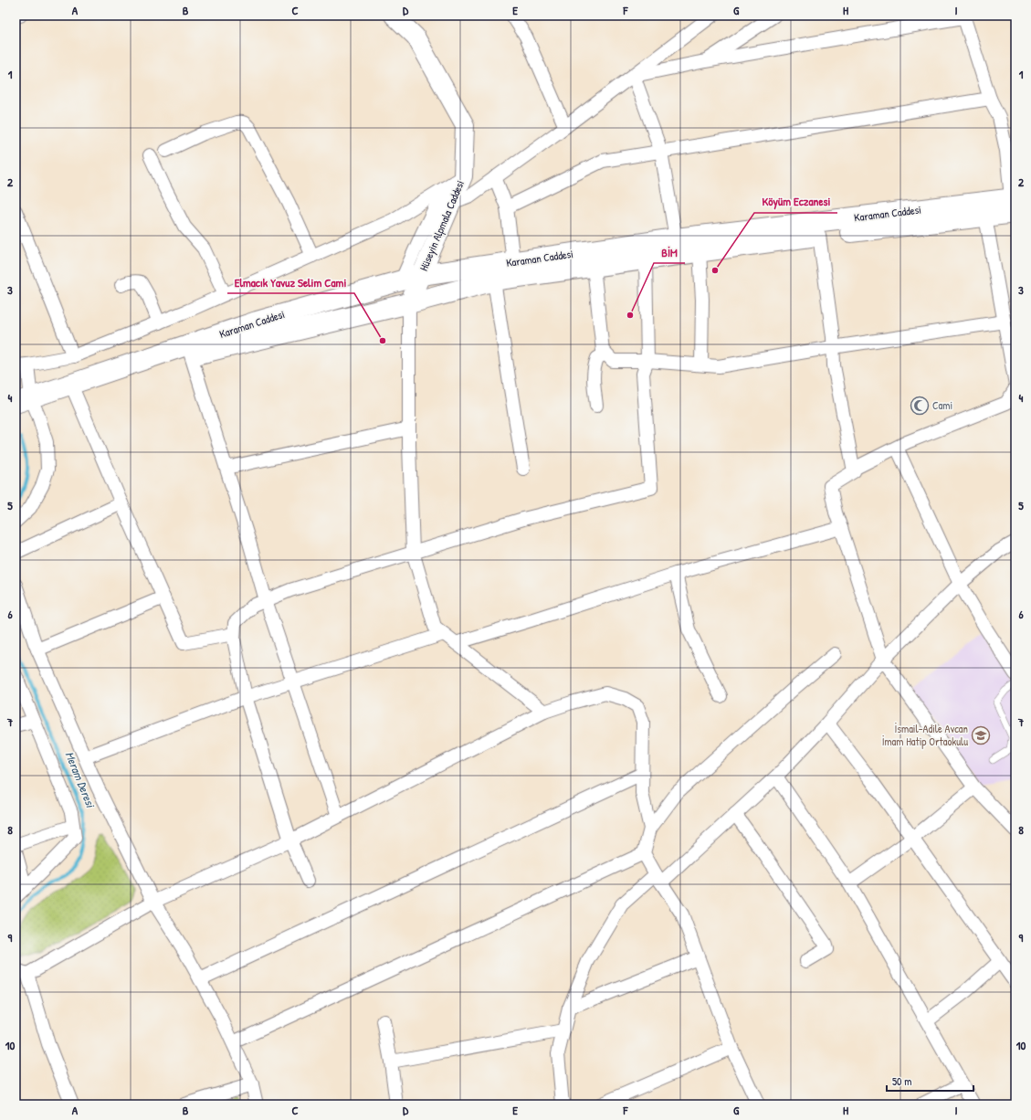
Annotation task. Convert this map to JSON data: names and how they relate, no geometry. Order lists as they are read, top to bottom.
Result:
{
  "streets": {
    "main road": ["Karaman Caddesi"],
    "street": ["Hüseyin Alpmala Caddesi"]
  },
  "crossings": [
    ["Karaman Caddesi", "Hüseyin Alpmala Caddesi"]
  ],
  "water": ["Meram Deresi"],
  "places": {
    "other": ["Köyüm Eczanesi", "BİM", "Elmacık Yavuz Selim Cami"],
    "mosque": ["Cami"],
    "school or university": ["İsmail-Adile Avcan İmam Hatip Ortaokulu"]
  },
  "scale_bar": "50 m",
  "grid": {
    "columns": [
      "A",
      "B",
      "C",
      "D",
      "E",
      "F",
      "G",
      "H",
      "I"
    ],
    "rows": [
      "1",
      "2",
      "3",
      "4",
      "5",
      "6",
      "7",
      "8",
      "9",
      "10"
    ]
  }
}
